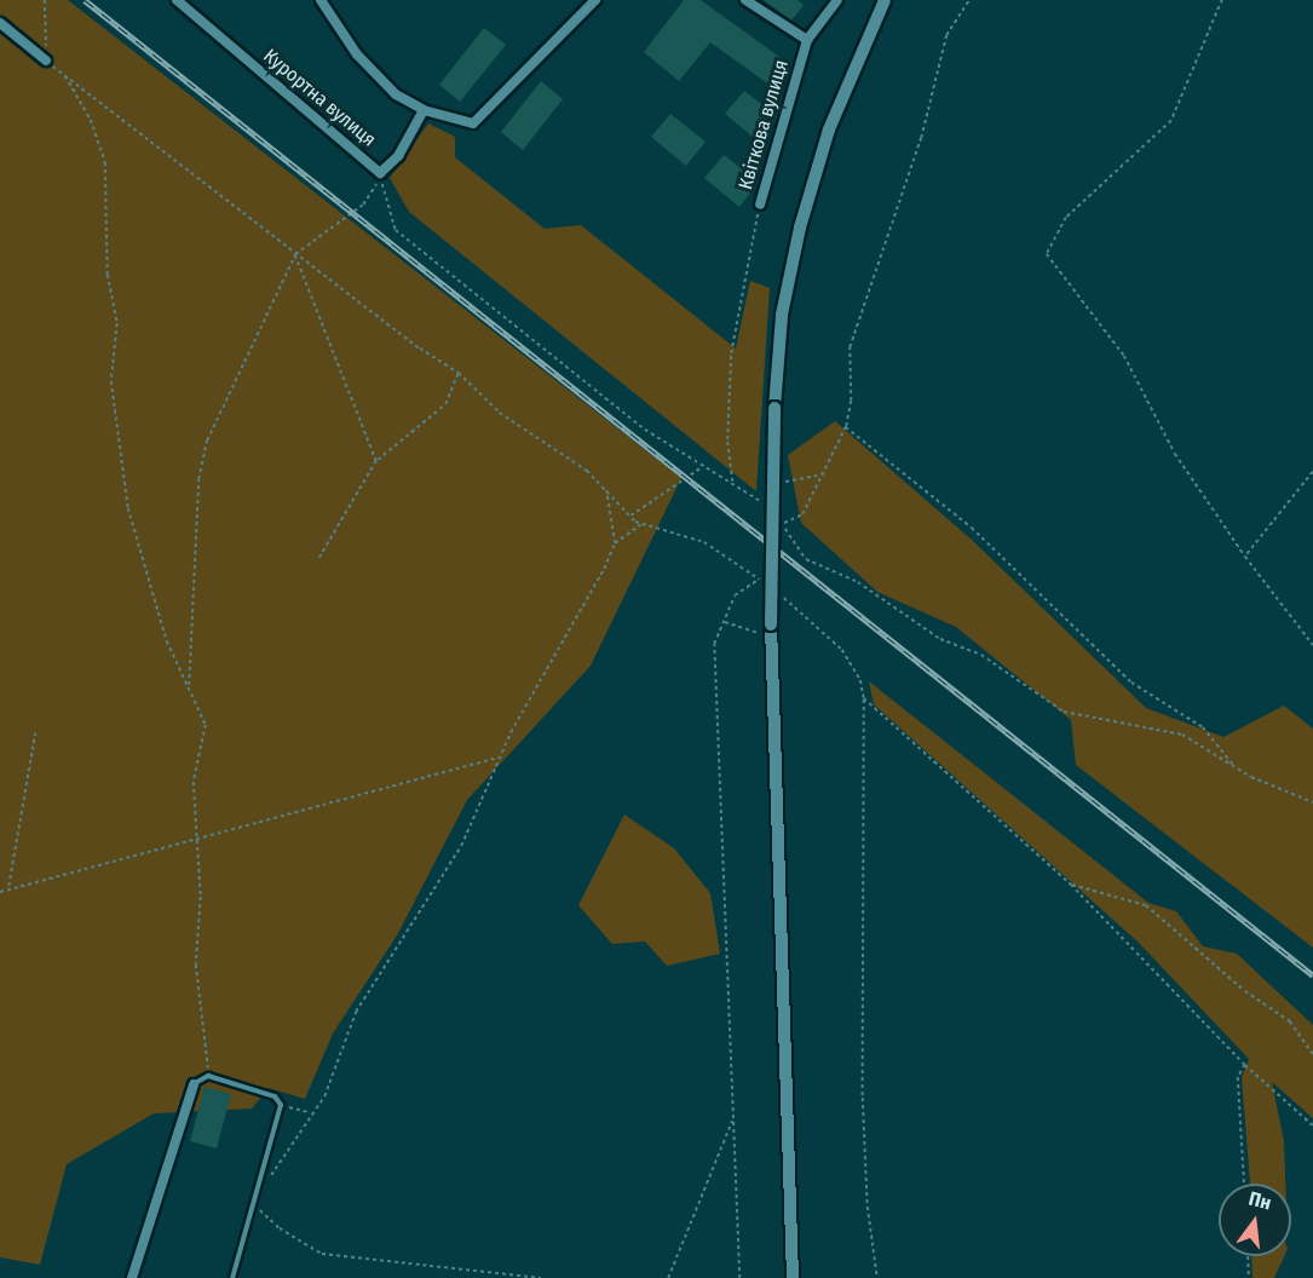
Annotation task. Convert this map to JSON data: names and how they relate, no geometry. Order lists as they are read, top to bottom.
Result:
{
  "streets": {
    "street": ["Курортна вулиця", "Квіткова вулиця"]
  },
  "north": "top"
}
